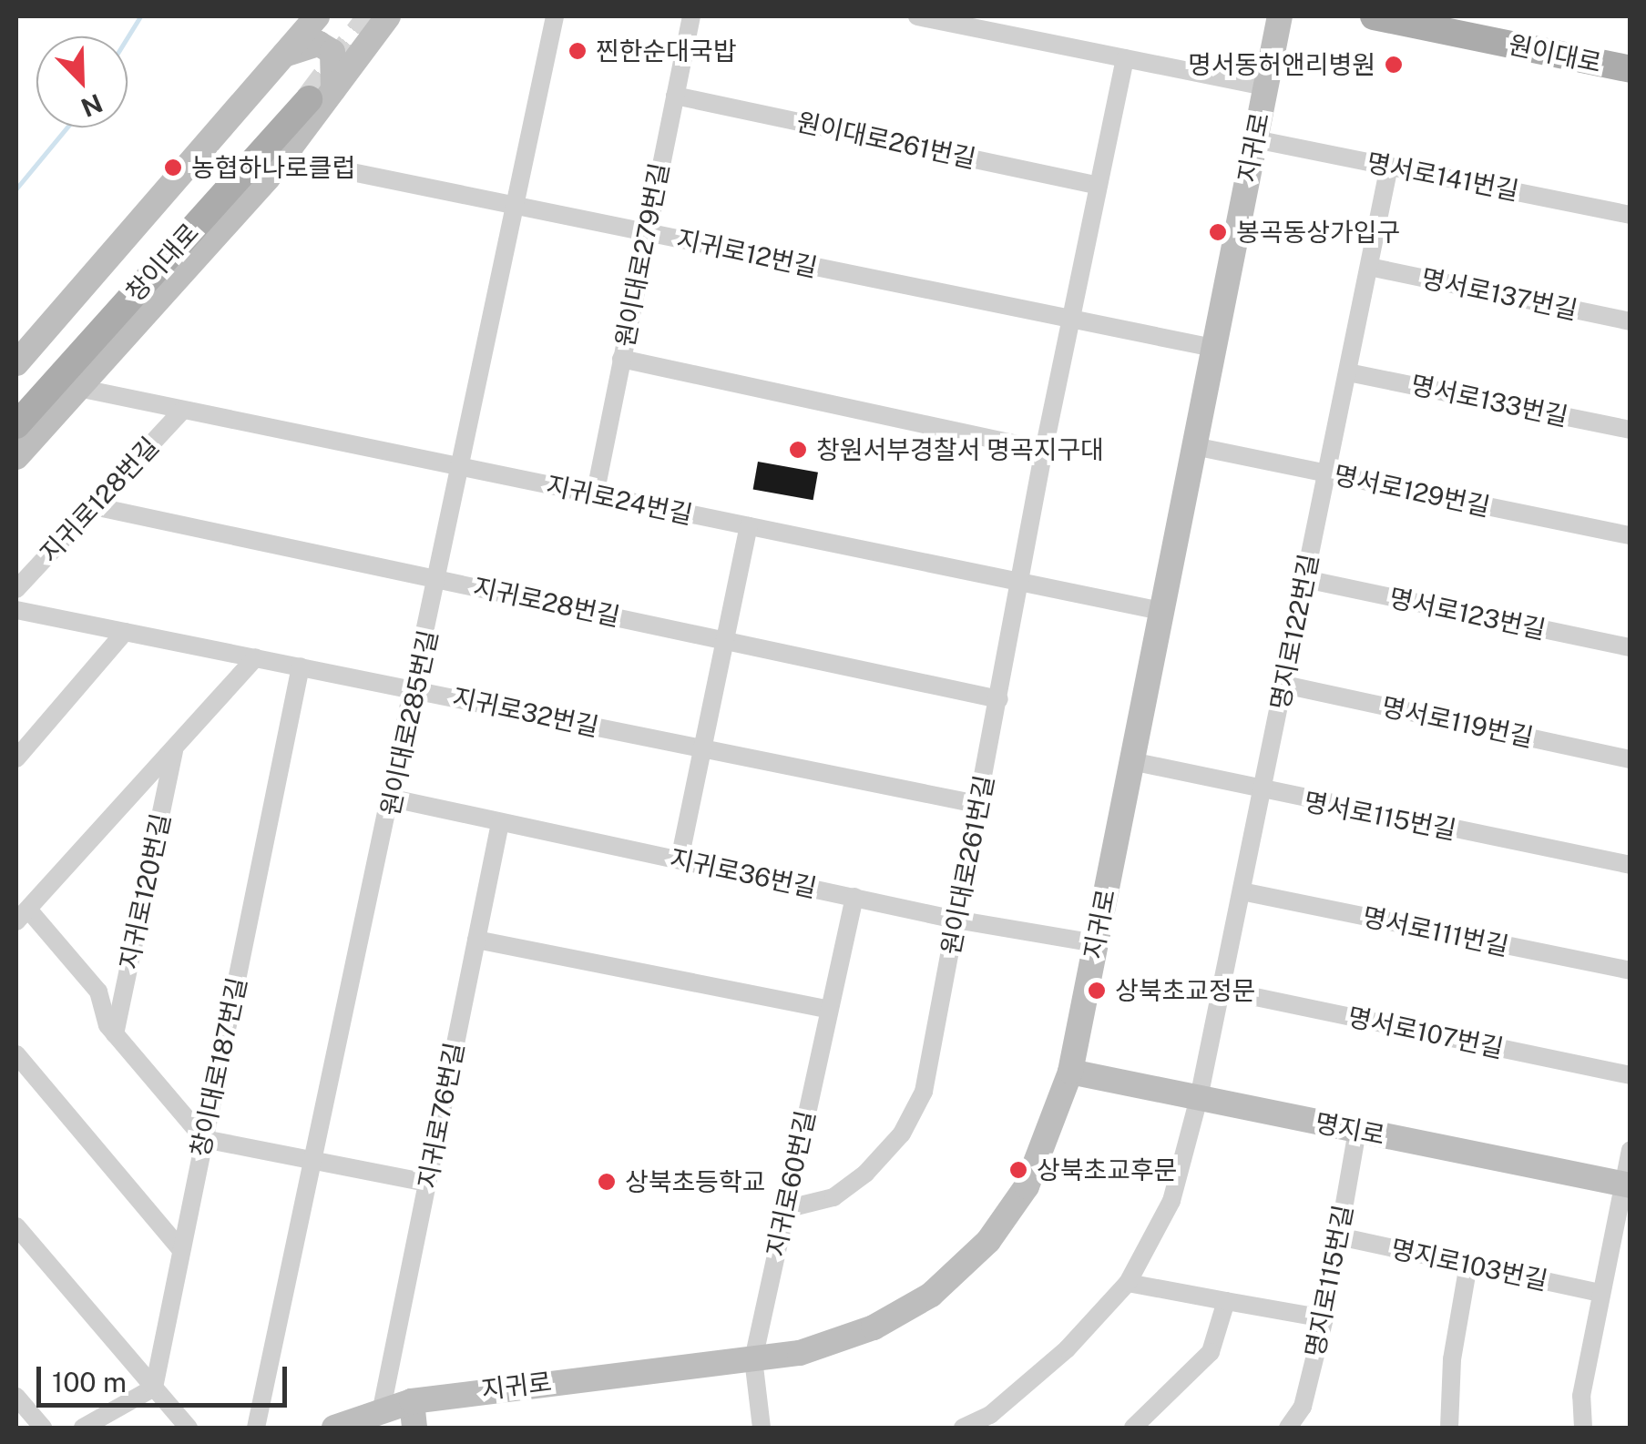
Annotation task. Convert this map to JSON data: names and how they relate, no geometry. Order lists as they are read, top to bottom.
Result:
{
  "streets": {
    "main road": ["원이대로", "창이대로"],
    "street": [
      "원이대로261번길",
      "지귀로",
      "명서로141번길",
      "지귀로12번길",
      "원이대로279번길",
      "명서로137번길",
      "명서로133번길",
      "명서로129번길",
      "지귀로128번길",
      "지귀로24번길",
      "지귀로28번길",
      "명서로123번길",
      "명지로122번길",
      "지귀로32번길",
      "명서로119번길",
      "원이대로285번길",
      "명서로115번길",
      "지귀로36번길",
      "지귀로120번길",
      "명서로111번길",
      "명서로107번길",
      "창이대로187번길",
      "지귀로76번길",
      "명지로",
      "지귀로60번길",
      "명지로103번길",
      "명지로115번길"
    ]
  },
  "crossings": [
    ["원이대로261번길", "지귀로12번길"],
    ["원이대로261번길", "원이대로279번길"],
    ["원이대로261번길", "지귀로24번길"],
    ["원이대로261번길", "지귀로28번길"],
    ["원이대로261번길", "지귀로32번길"],
    ["원이대로261번길", "지귀로36번길"],
    ["원이대로261번길", "지귀로60번길"],
    ["지귀로", "명서로141번길"],
    ["지귀로", "지귀로12번길"],
    ["지귀로", "명서로129번길"],
    ["지귀로", "지귀로24번길"],
    ["지귀로", "명서로115번길"],
    ["지귀로", "지귀로36번길"],
    ["지귀로", "지귀로76번길"],
    ["지귀로", "명지로"],
    ["지귀로", "지귀로60번길"],
    ["명서로141번길", "명지로122번길"],
    ["지귀로12번길", "원이대로279번길"],
    ["지귀로12번길", "원이대로285번길"],
    ["원이대로279번길", "지귀로24번길"],
    ["명서로137번길", "명지로122번길"],
    ["명서로133번길", "명지로122번길"],
    ["명서로129번길", "명지로122번길"],
    ["지귀로128번길", "지귀로24번길"],
    ["지귀로128번길", "지귀로28번길"],
    ["지귀로24번길", "원이대로285번길"],
    ["지귀로28번길", "원이대로285번길"],
    ["명서로123번길", "명지로122번길"],
    ["명지로122번길", "명서로119번길"],
    ["명지로122번길", "명서로115번길"],
    ["명지로122번길", "명서로111번길"],
    ["명지로122번길", "명서로107번길"],
    ["명지로122번길", "명지로"],
    ["지귀로32번길", "원이대로285번길"],
    ["지귀로32번길", "지귀로120번길"],
    ["지귀로32번길", "창이대로187번길"],
    ["원이대로285번길", "지귀로36번길"],
    ["지귀로36번길", "지귀로76번길"],
    ["지귀로36번길", "지귀로60번길"],
    ["지귀로120번길", "창이대로187번길"],
    ["명지로", "명지로115번길"],
    ["명지로103번길", "명지로115번길"]
  ],
  "places": [
    "찐한순대국밥",
    "명서동허앤리병원",
    "농협하나로클럽",
    "봉곡동상가입구",
    "창원서부경찰서 명곡지구대",
    "상북초교정문",
    "상북초교후문",
    "상북초등학교"
  ],
  "scale_bar": "100 m",
  "north": "bottom right"
}
